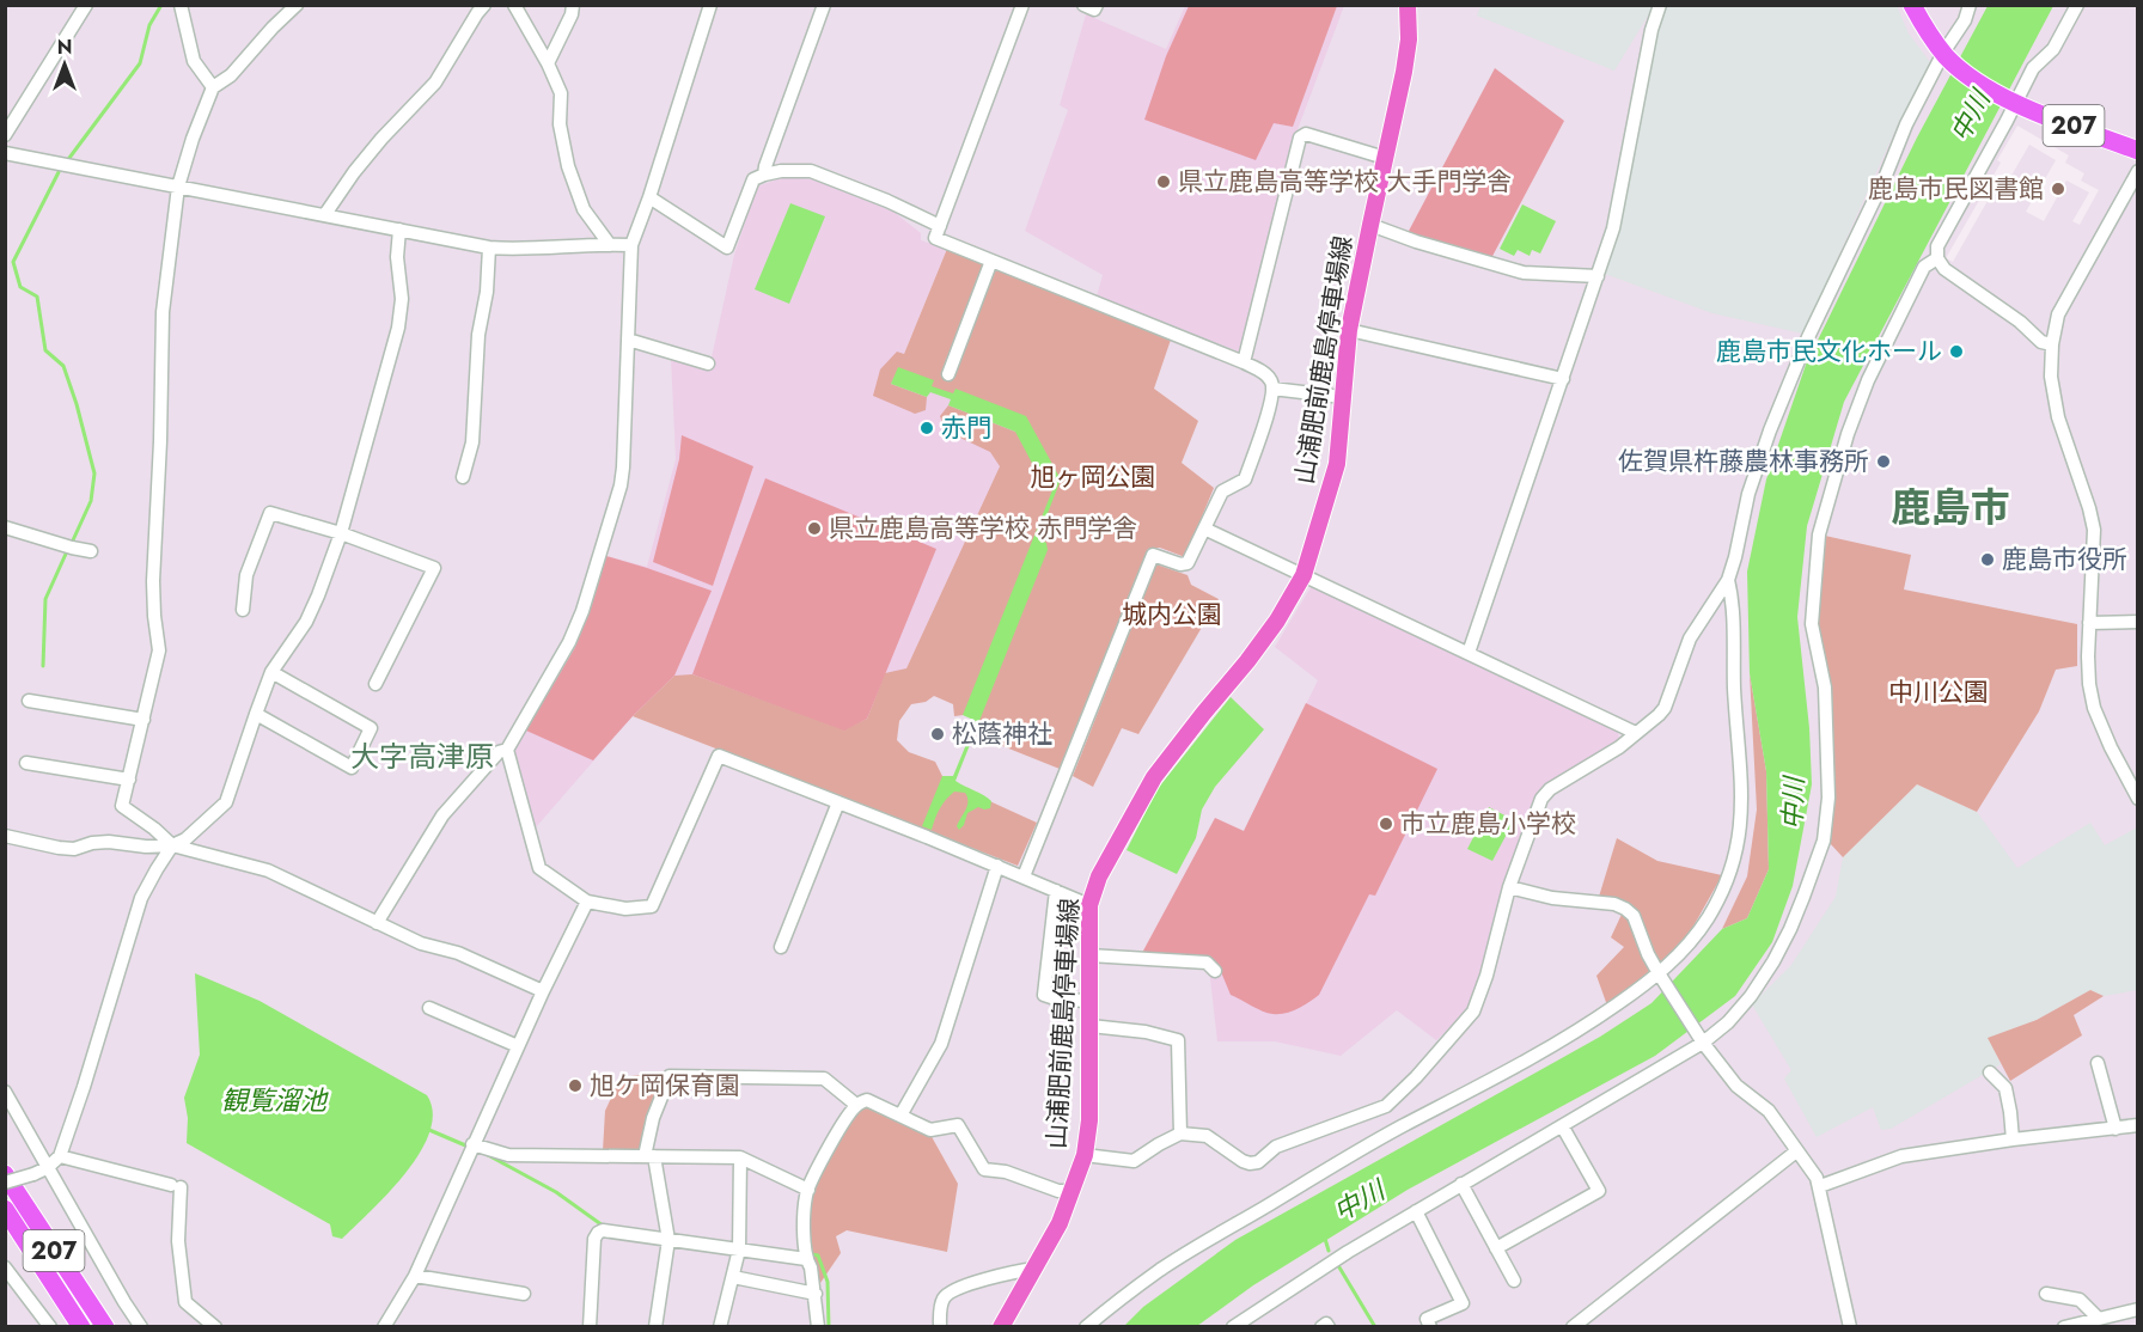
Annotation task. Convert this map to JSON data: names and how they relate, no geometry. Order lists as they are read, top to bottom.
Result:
{
  "streets": {
    "highway": ["207"],
    "main road": ["山浦肥前鹿島停車場線"]
  },
  "districts": ["鹿島市", "大字高津原"],
  "water": ["中川", "観覧溜池"],
  "parks": ["旭ヶ岡公園", "城内公園", "中川公園"],
  "places": [
    "県立鹿島高等学校 大手門学舎",
    "鹿島市民図書館",
    "鹿島市民文化ホール",
    "赤門",
    "佐賀県杵藤農林事務所",
    "県立鹿島高等学校 赤門学舎",
    "鹿島市役所",
    "松蔭神社",
    "市立鹿島小学校",
    "旭ケ岡保育園"
  ],
  "north": "top"
}
